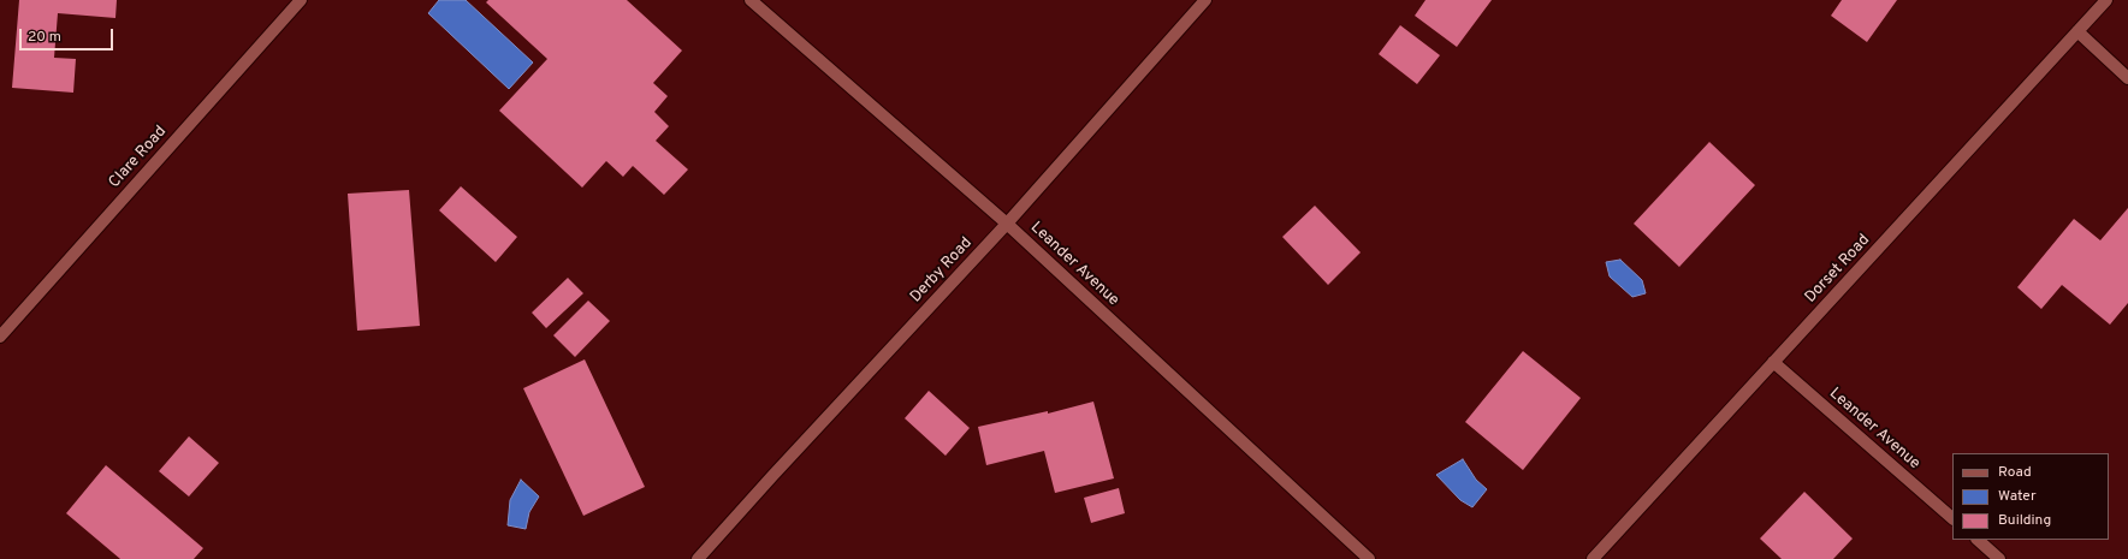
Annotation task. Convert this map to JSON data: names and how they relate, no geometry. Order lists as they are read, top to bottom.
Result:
{
  "streets": {
    "street": [
      "Clare Road",
      "Leander Avenue",
      "Dorset Road",
      "Derby Road"
    ]
  },
  "crossings": [
    ["Leander Avenue", "Dorset Road"],
    ["Leander Avenue", "Derby Road"]
  ],
  "legend": ["Road", "Water", "Building"],
  "scale_bar": "20 m"
}
